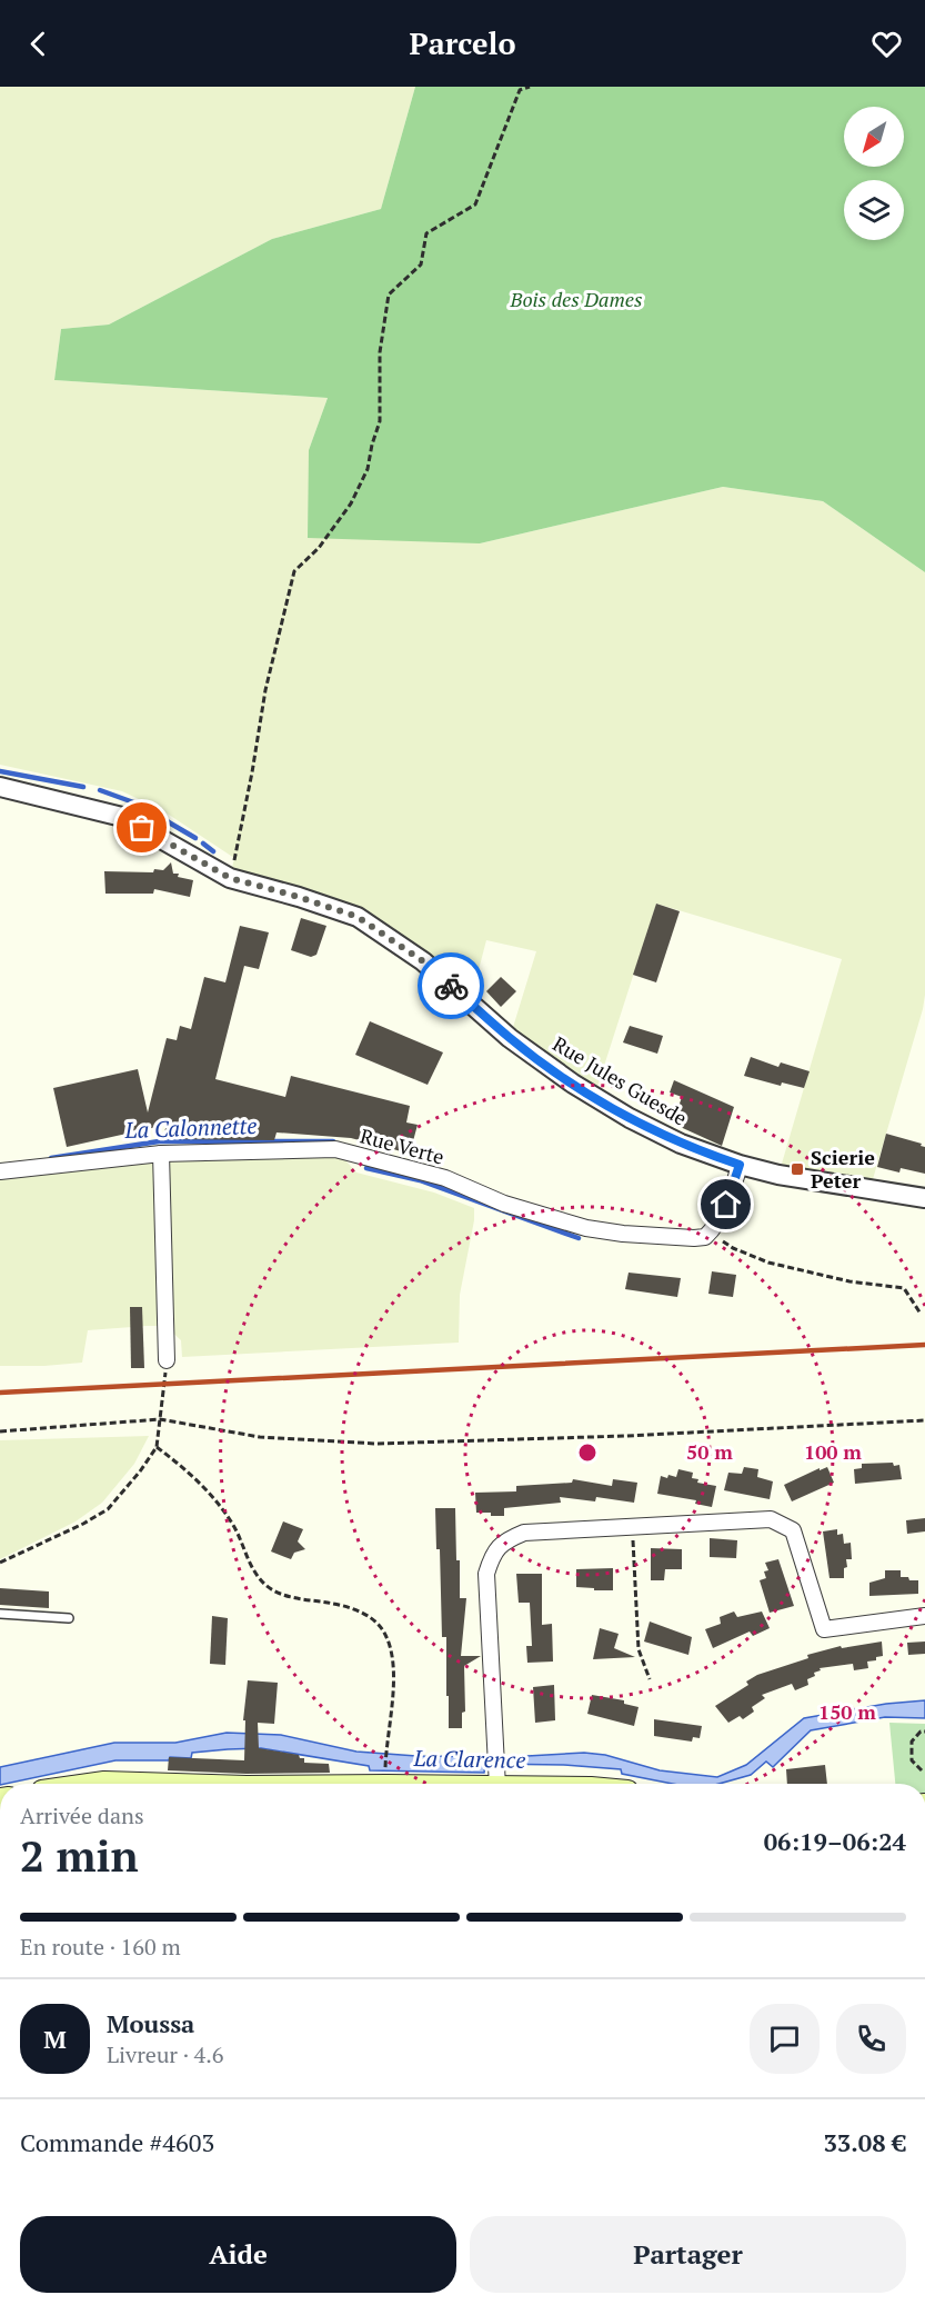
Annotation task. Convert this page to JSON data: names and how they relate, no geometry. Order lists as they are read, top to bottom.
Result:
{
  "streets": {
    "street": ["Rue Jules Guesde", "Rue Verte"]
  },
  "water": ["La Calonnette", "La Clarence"],
  "parks": ["Bois des Dames"],
  "places": {
    "transit": ["Scierie Peter"]
  },
  "north": "bottom left",
  "page": {
    "header": "Parcelo",
    "heading": ["2 min", "Arrivée dans", "06:19–06:24"],
    "panel": [
      "Moussa",
      "Livreur · 4.6",
      "Commande #4603",
      "33.08 €"
    ],
    "bar": "En route · 160 m",
    "round": "M",
    "buttons": ["Aide", "Partager"]
  },
  "rings": ["50 m", "100 m", "150 m"]
}
